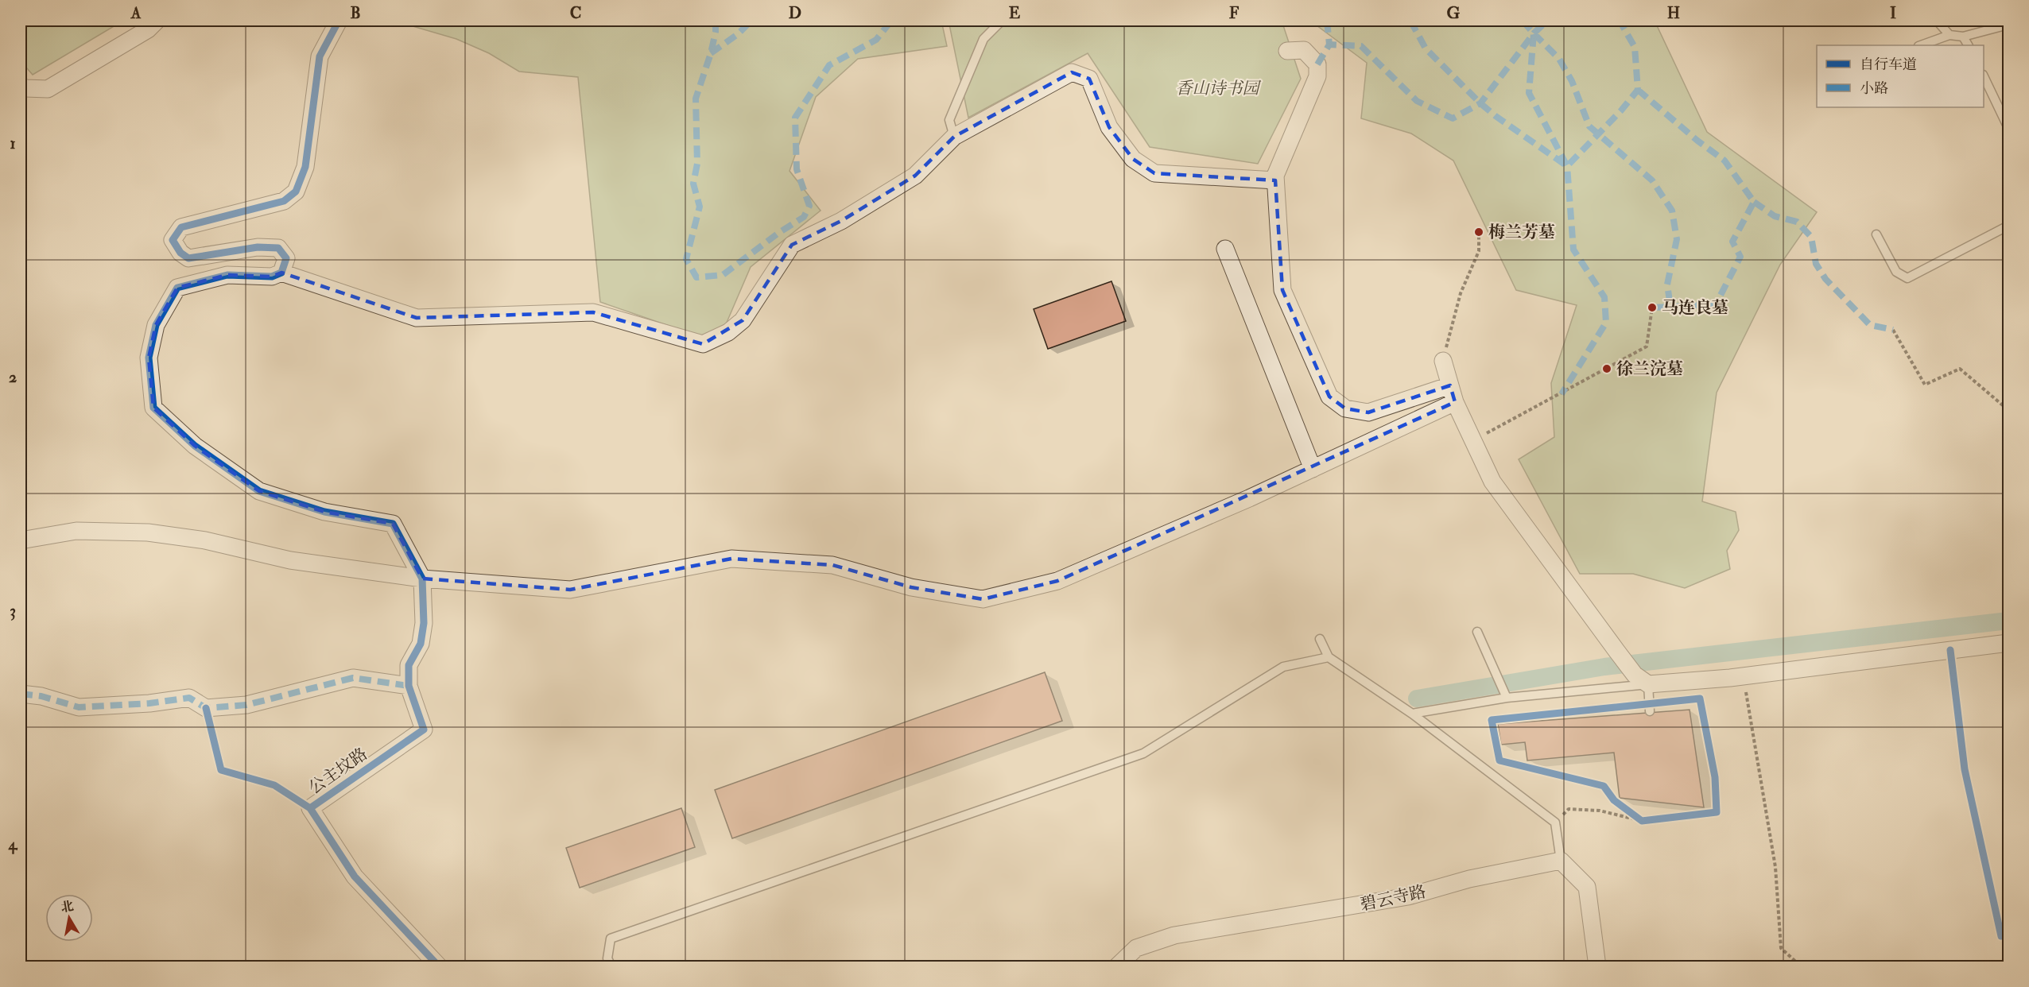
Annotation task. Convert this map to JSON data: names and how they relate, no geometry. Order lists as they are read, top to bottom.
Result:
{
  "streets": {
    "street": ["公主坟路", "碧云寺路"]
  },
  "parks": ["香山诗书园"],
  "places": ["梅兰芳墓", "马连良墓", "徐兰浣墓"],
  "legend": ["自行车道", "小路"],
  "north": "top",
  "grid": {
    "columns": [
      "A",
      "B",
      "C",
      "D",
      "E",
      "F",
      "G",
      "H",
      "I"
    ],
    "rows": [
      "1",
      "2",
      "3",
      "4"
    ]
  }
}
